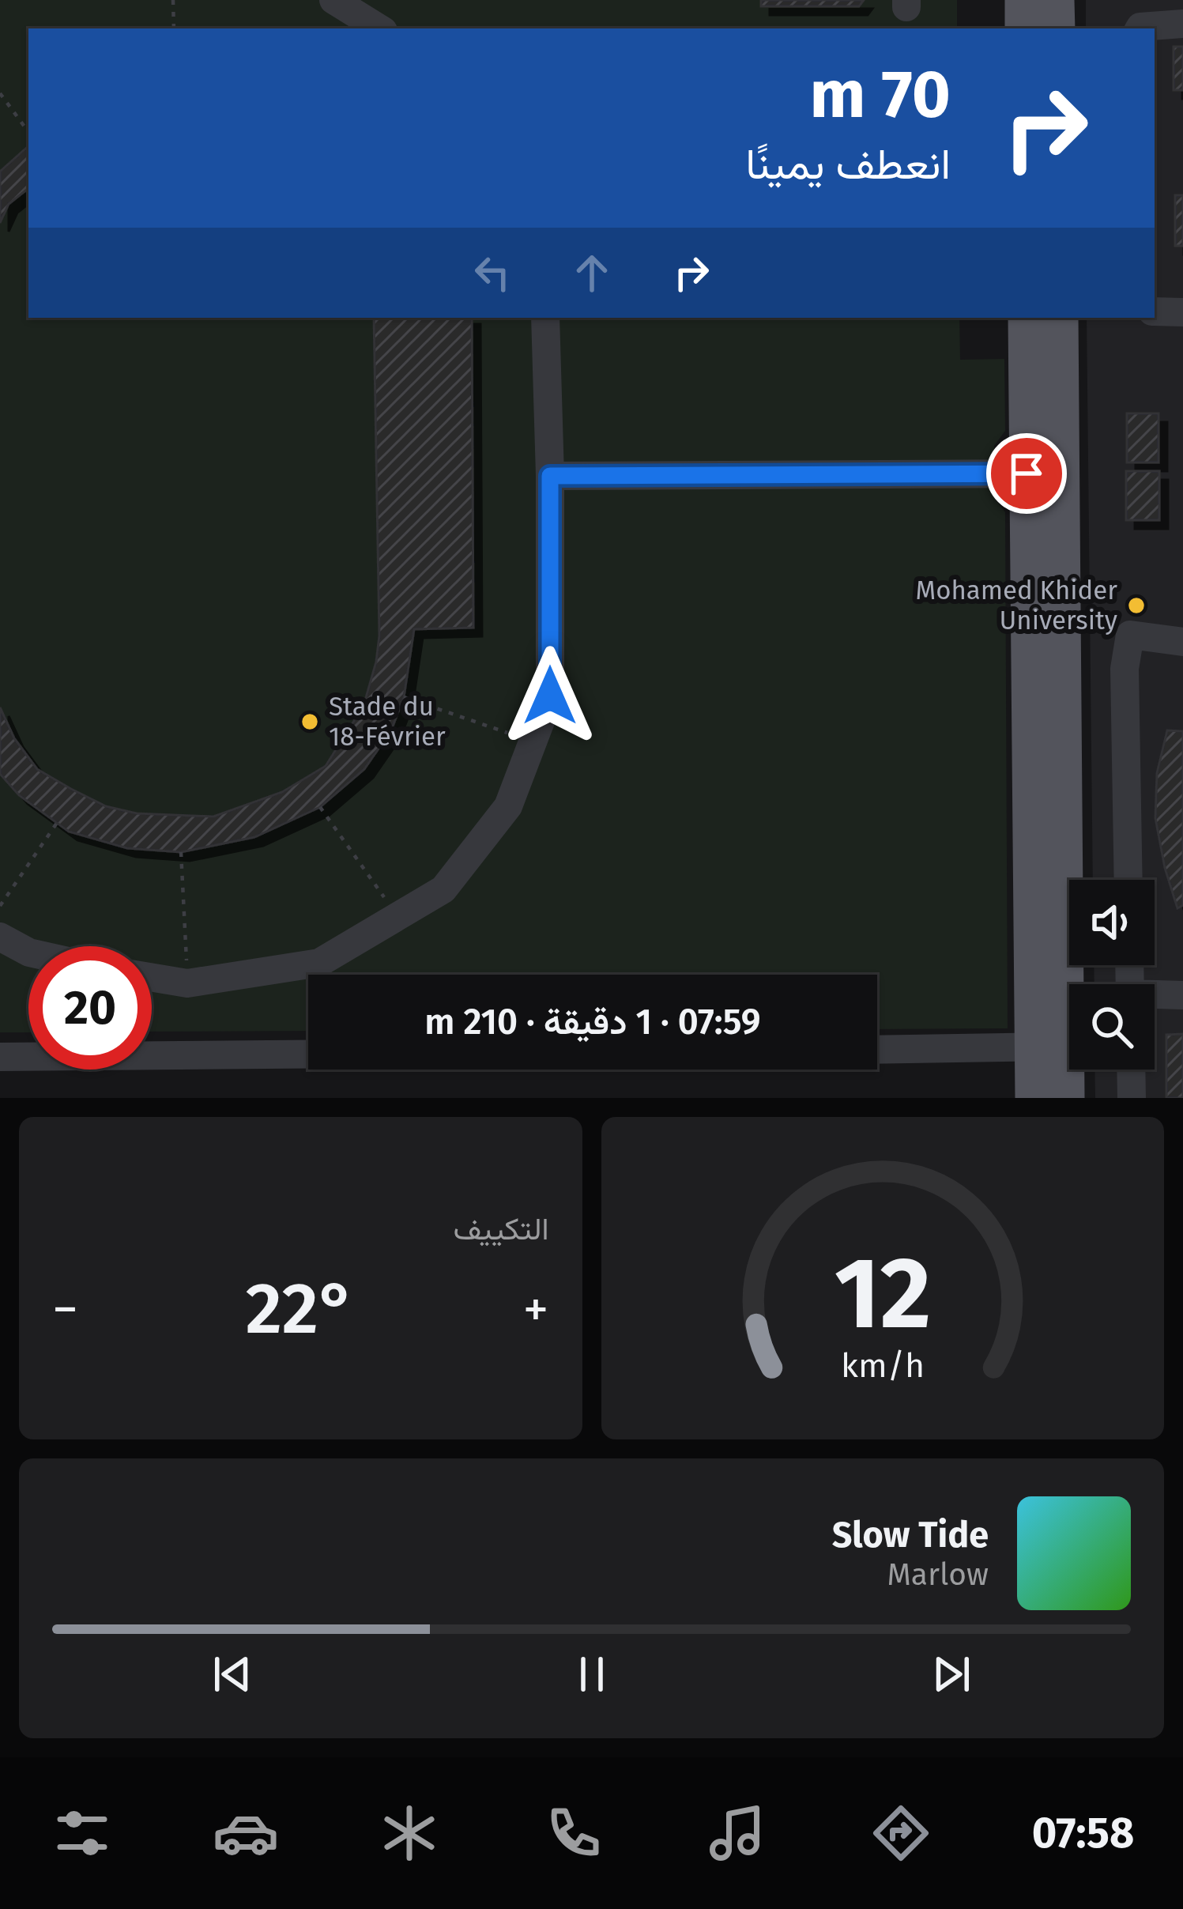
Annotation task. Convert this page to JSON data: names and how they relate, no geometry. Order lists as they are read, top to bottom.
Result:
{
  "places": ["Mohamed Khider University", "Stade du 18-Février"],
  "page": {
    "turn": ["70 m", "انعطف يمينًا"],
    "limit": "20",
    "trip": "07:59 · 1 دقيقة · 210 m",
    "tile": "التكييف",
    "heat": ["−", "22°", "+"],
    "song": ["Slow Tide", "Marlow"],
    "tabs": "07:58",
    "gauge": ["12", "km/h"]
  }
}
